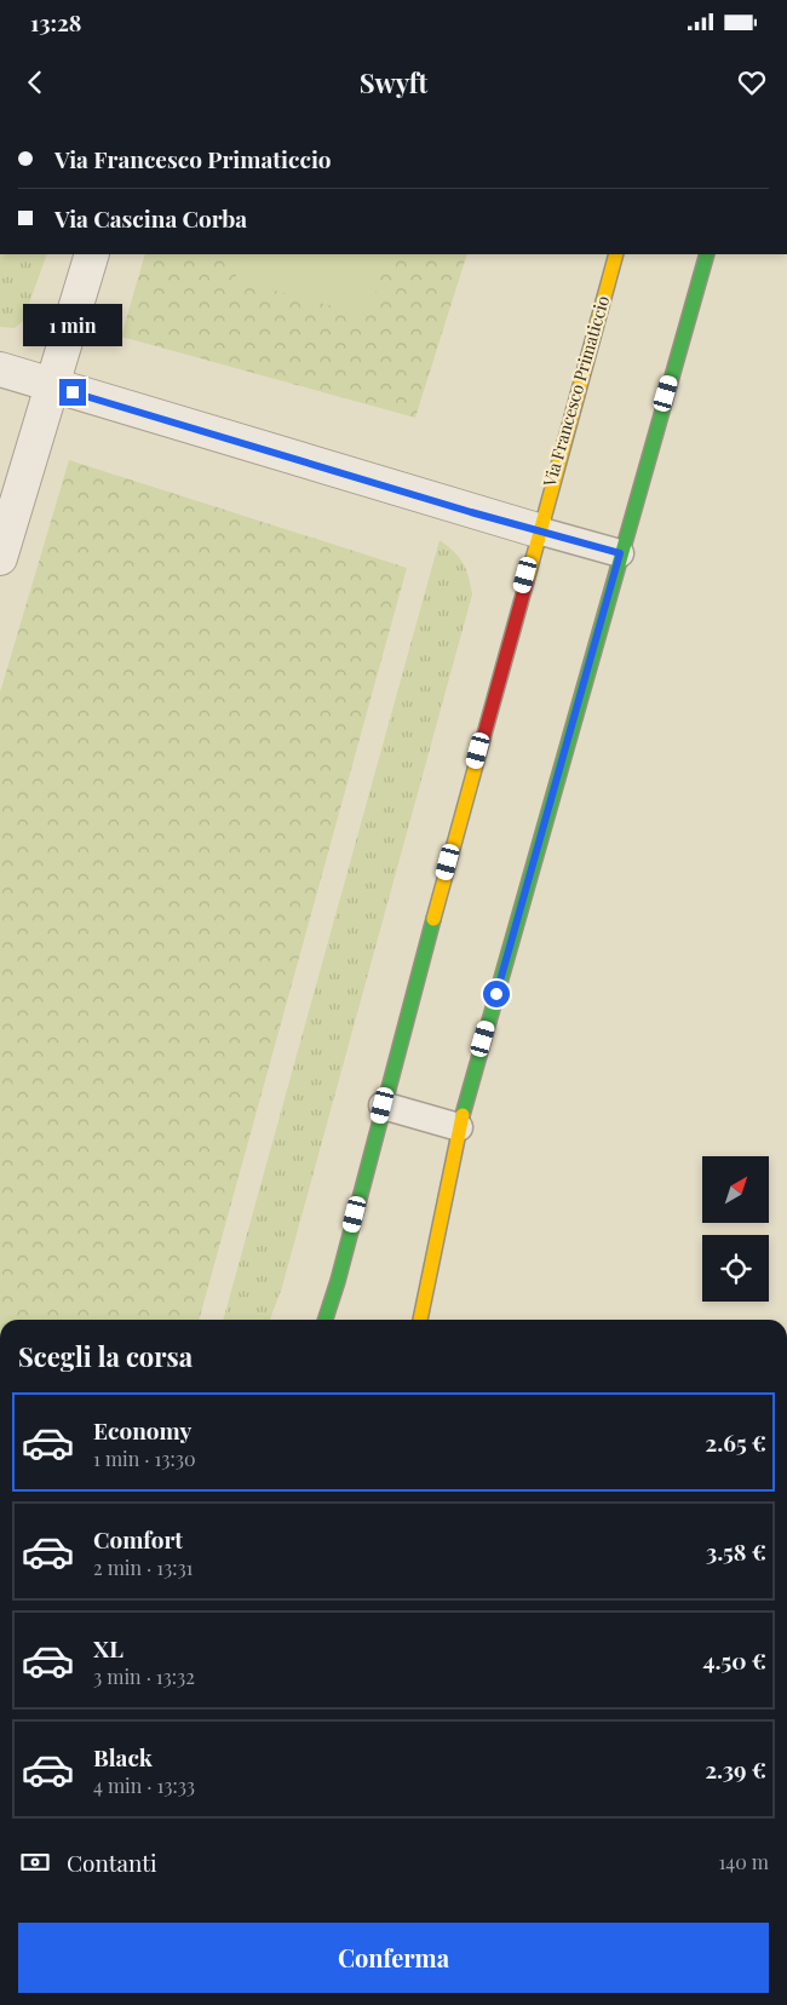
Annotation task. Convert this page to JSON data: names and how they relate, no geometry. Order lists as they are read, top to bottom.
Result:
{
  "streets": {
    "street": ["Via Francesco Primaticcio"]
  },
  "north": "top right",
  "page": {
    "status": "13:28",
    "header": "Swyft",
    "banner": ["Via Francesco Primaticcio", "Via Cascina Corba"],
    "bubble": "1 min",
    "heading": "Scegli la corsa",
    "list": [
      {
        "name": "Economy",
        "note": "1 min · 13:30",
        "value": "2.65 €"
      },
      {
        "name": "Comfort",
        "note": "2 min · 13:31",
        "value": "3.58 €"
      },
      {
        "name": "XL",
        "note": "3 min · 13:32",
        "value": "4.50 €"
      },
      {
        "name": "Black",
        "note": "4 min · 13:33",
        "value": "2.39 €"
      }
    ],
    "pay": ["Contanti", "140 m"],
    "buttons": "Conferma"
  }
}
